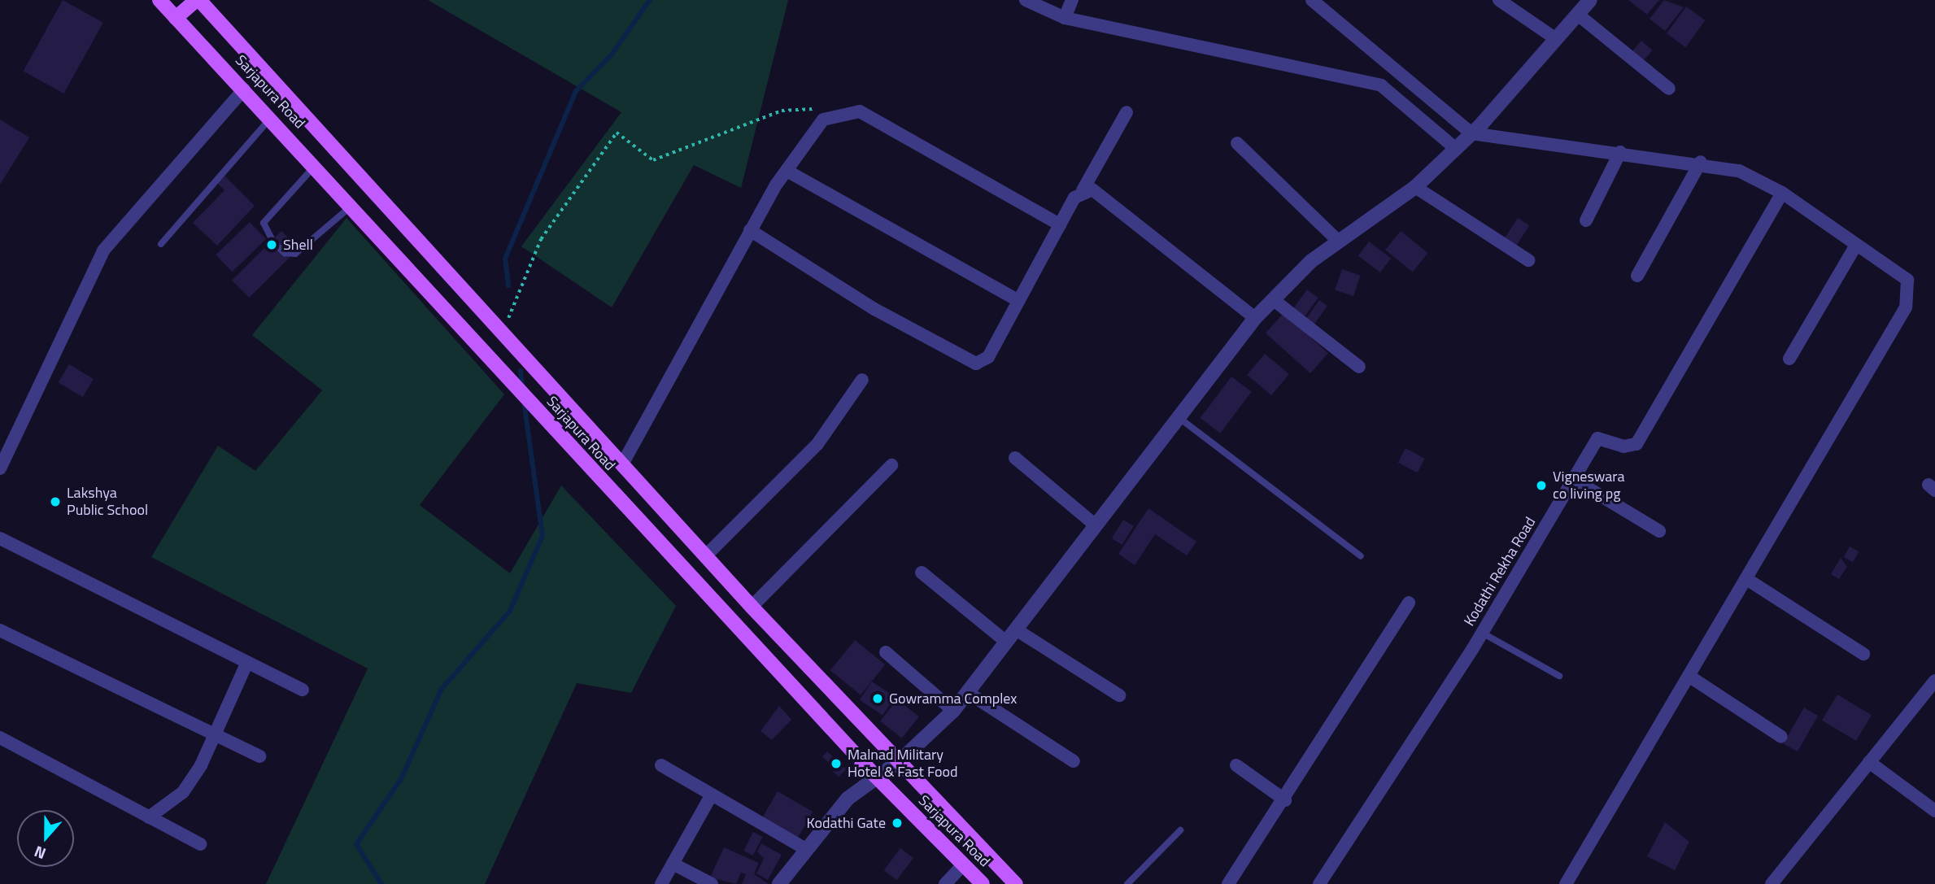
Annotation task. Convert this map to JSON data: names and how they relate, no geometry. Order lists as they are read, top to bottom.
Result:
{
  "streets": {
    "main road": ["Sarjapura Road"],
    "street": ["Kodathi Rekha Road"]
  },
  "places": [
    "Shell",
    "Vigneswara co living pg",
    "Lakshya Public School",
    "Gowramma Complex",
    "Malnad Military Hotel & Fast Food",
    "Kodathi Gate"
  ],
  "north": "bottom"
}
